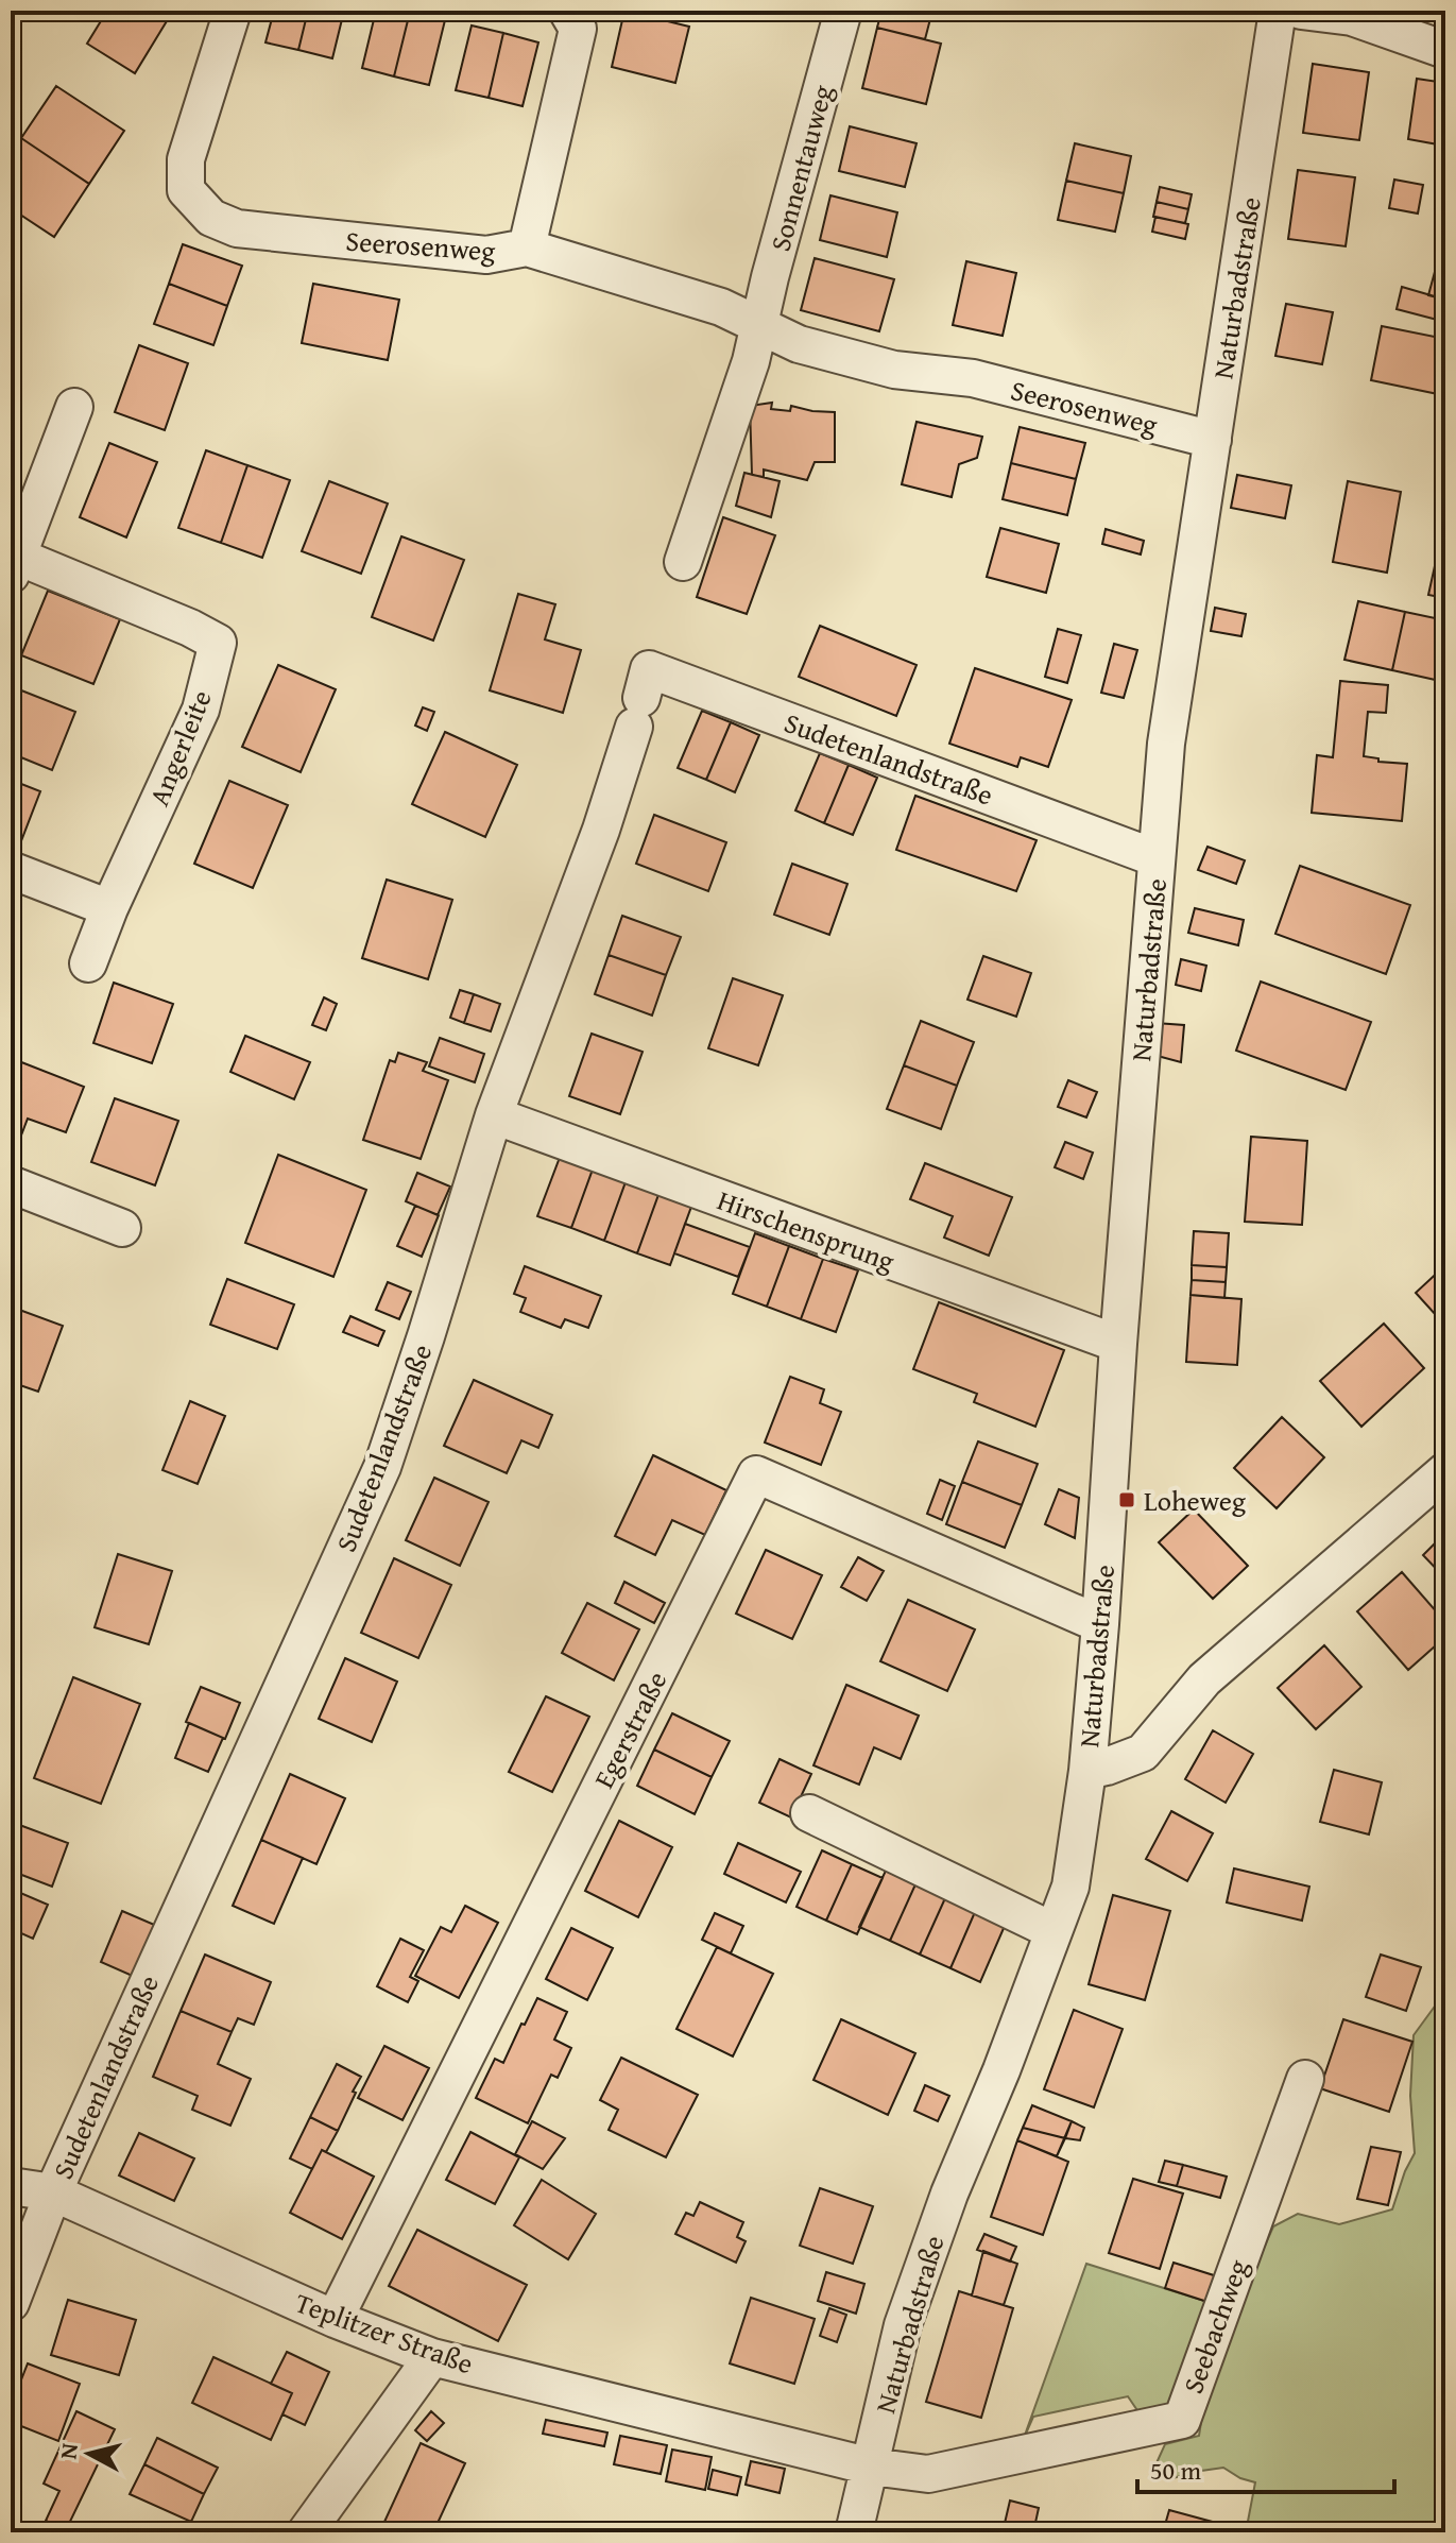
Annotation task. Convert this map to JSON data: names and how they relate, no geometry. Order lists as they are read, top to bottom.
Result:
{
  "streets": {
    "street": [
      "Sonnentauweg",
      "Seerosenweg",
      "Naturbadstraße",
      "Angerleite",
      "Sudetenlandstraße",
      "Hirschensprung",
      "Egerstraße",
      "Seebachweg",
      "Teplitzer Straße"
    ]
  },
  "crossings": [
    ["Sonnentauweg", "Seerosenweg"],
    ["Seerosenweg", "Naturbadstraße"],
    ["Naturbadstraße", "Sudetenlandstraße"],
    ["Naturbadstraße", "Hirschensprung"],
    ["Naturbadstraße", "Egerstraße"],
    ["Naturbadstraße", "Seebachweg"],
    ["Naturbadstraße", "Teplitzer Straße"],
    ["Sudetenlandstraße", "Hirschensprung"],
    ["Sudetenlandstraße", "Teplitzer Straße"],
    ["Egerstraße", "Teplitzer Straße"],
    ["Seebachweg", "Teplitzer Straße"]
  ],
  "places": {
    "transit": ["Loheweg"]
  },
  "scale_bar": "50 m",
  "north": "left"
}
